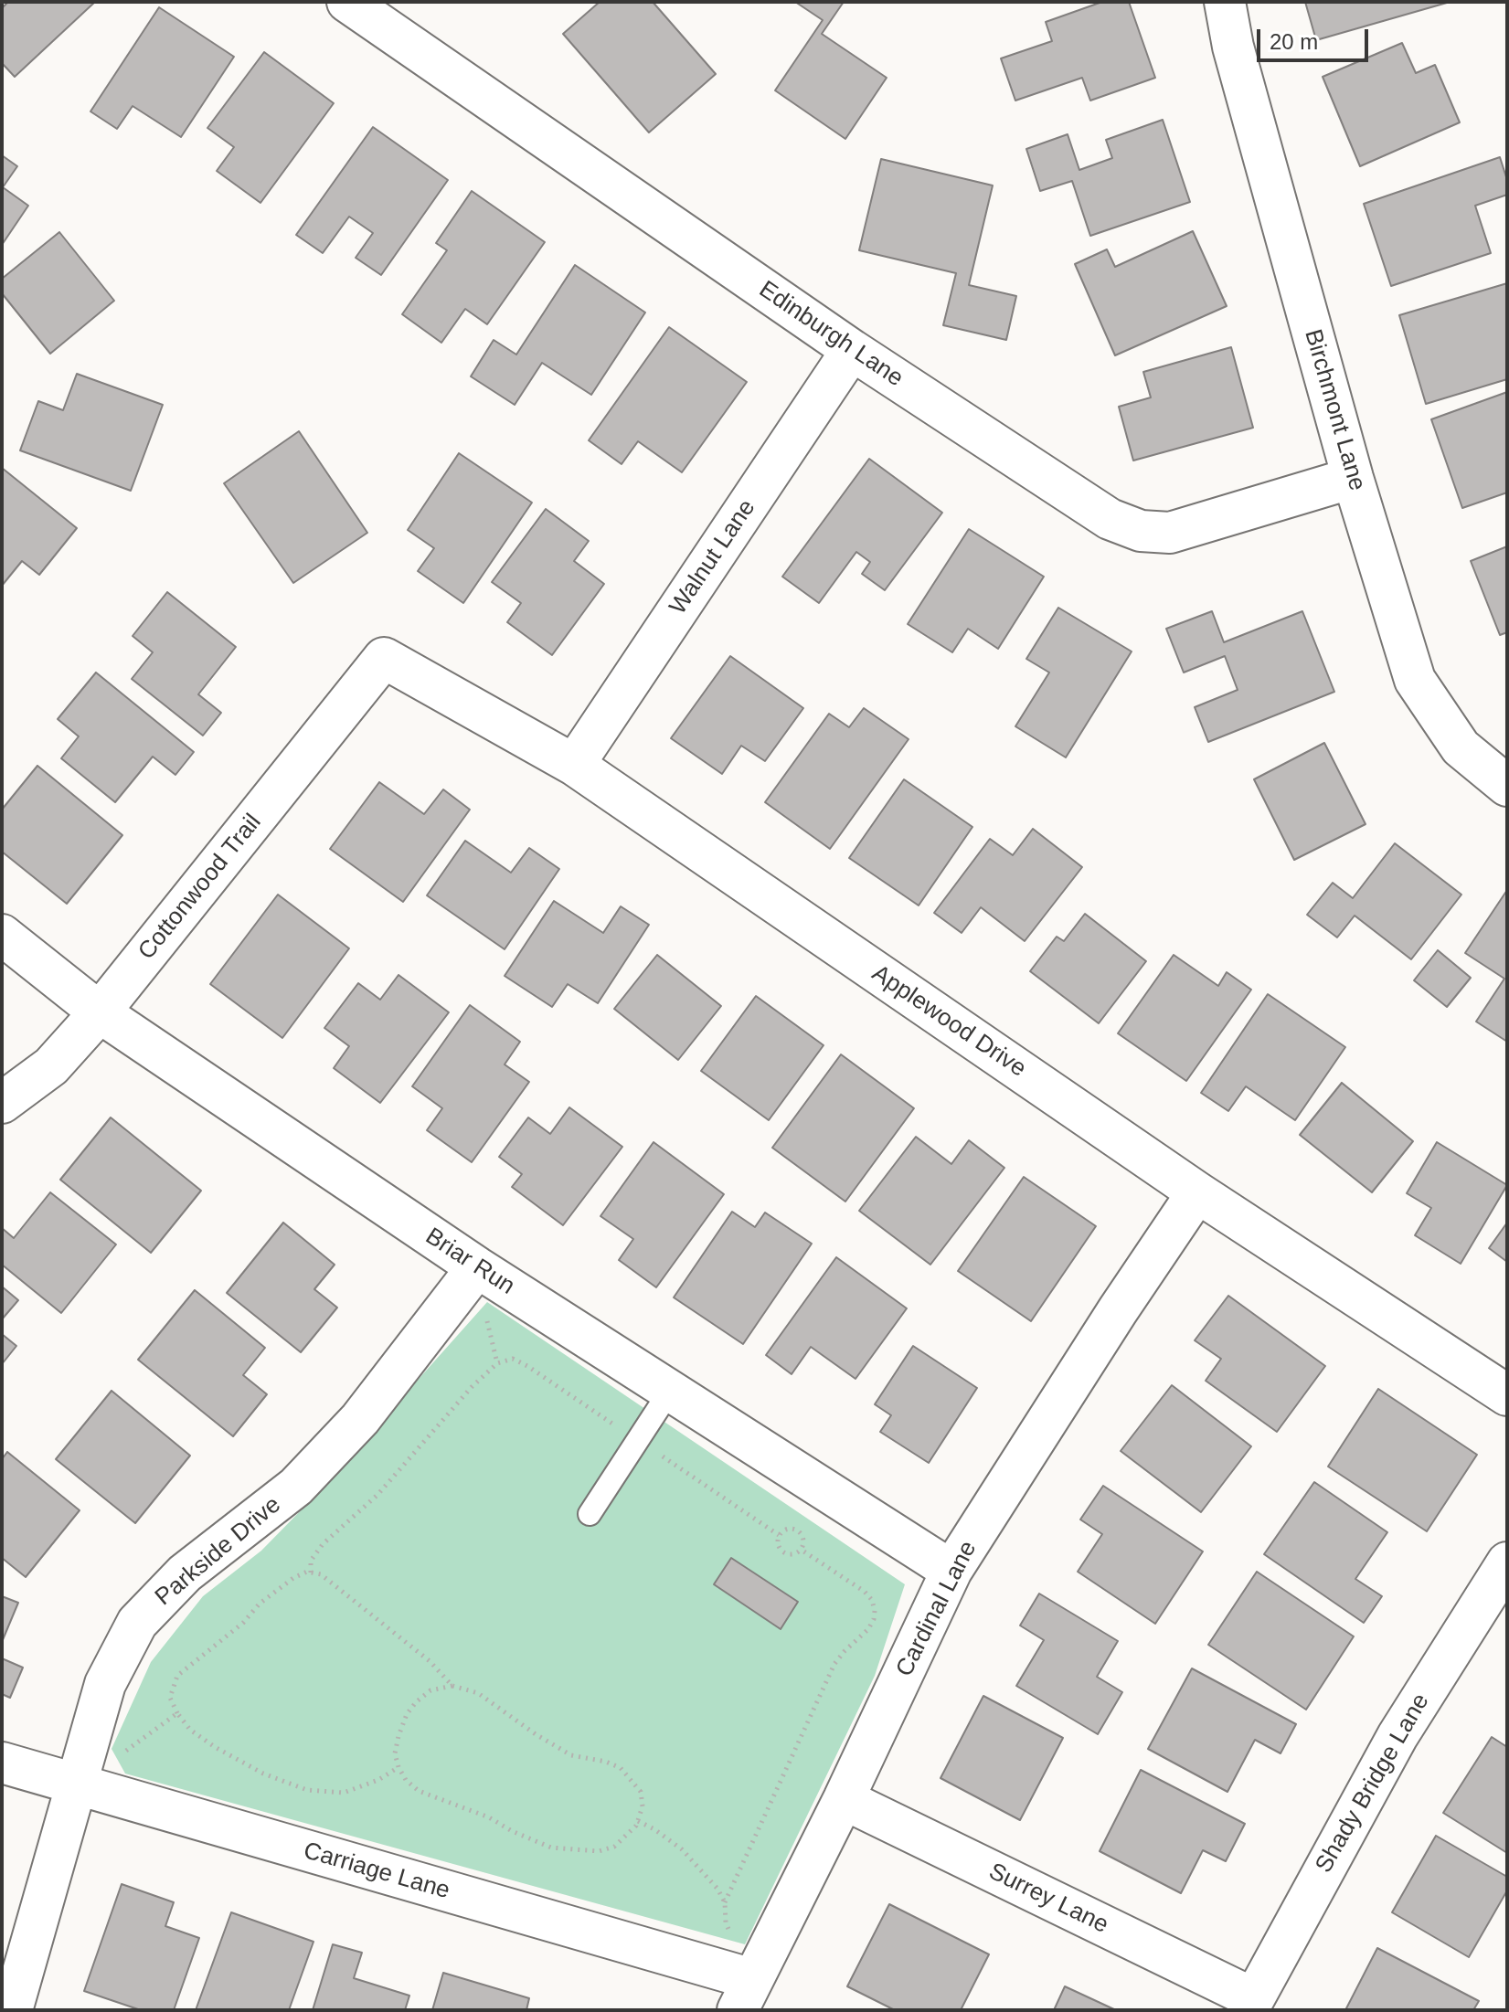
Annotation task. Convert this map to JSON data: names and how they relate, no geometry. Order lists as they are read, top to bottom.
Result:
{
  "streets": {
    "street": [
      "Edinburgh Lane",
      "Birchmont Lane",
      "Walnut Lane",
      "Cottonwood Trail",
      "Applewood Drive",
      "Briar Run",
      "Parkside Drive",
      "Cardinal Lane",
      "Shady Bridge Lane",
      "Carriage Lane",
      "Surrey Lane"
    ]
  },
  "crossings": [
    ["Edinburgh Lane", "Birchmont Lane"],
    ["Edinburgh Lane", "Walnut Lane"],
    ["Walnut Lane", "Applewood Drive"],
    ["Cottonwood Trail", "Applewood Drive"],
    ["Cottonwood Trail", "Briar Run"],
    ["Applewood Drive", "Cardinal Lane"],
    ["Briar Run", "Parkside Drive"],
    ["Briar Run", "Cardinal Lane"],
    ["Parkside Drive", "Carriage Lane"],
    ["Cardinal Lane", "Carriage Lane"],
    ["Cardinal Lane", "Surrey Lane"],
    ["Shady Bridge Lane", "Surrey Lane"]
  ],
  "scale_bar": "20 m"
}
